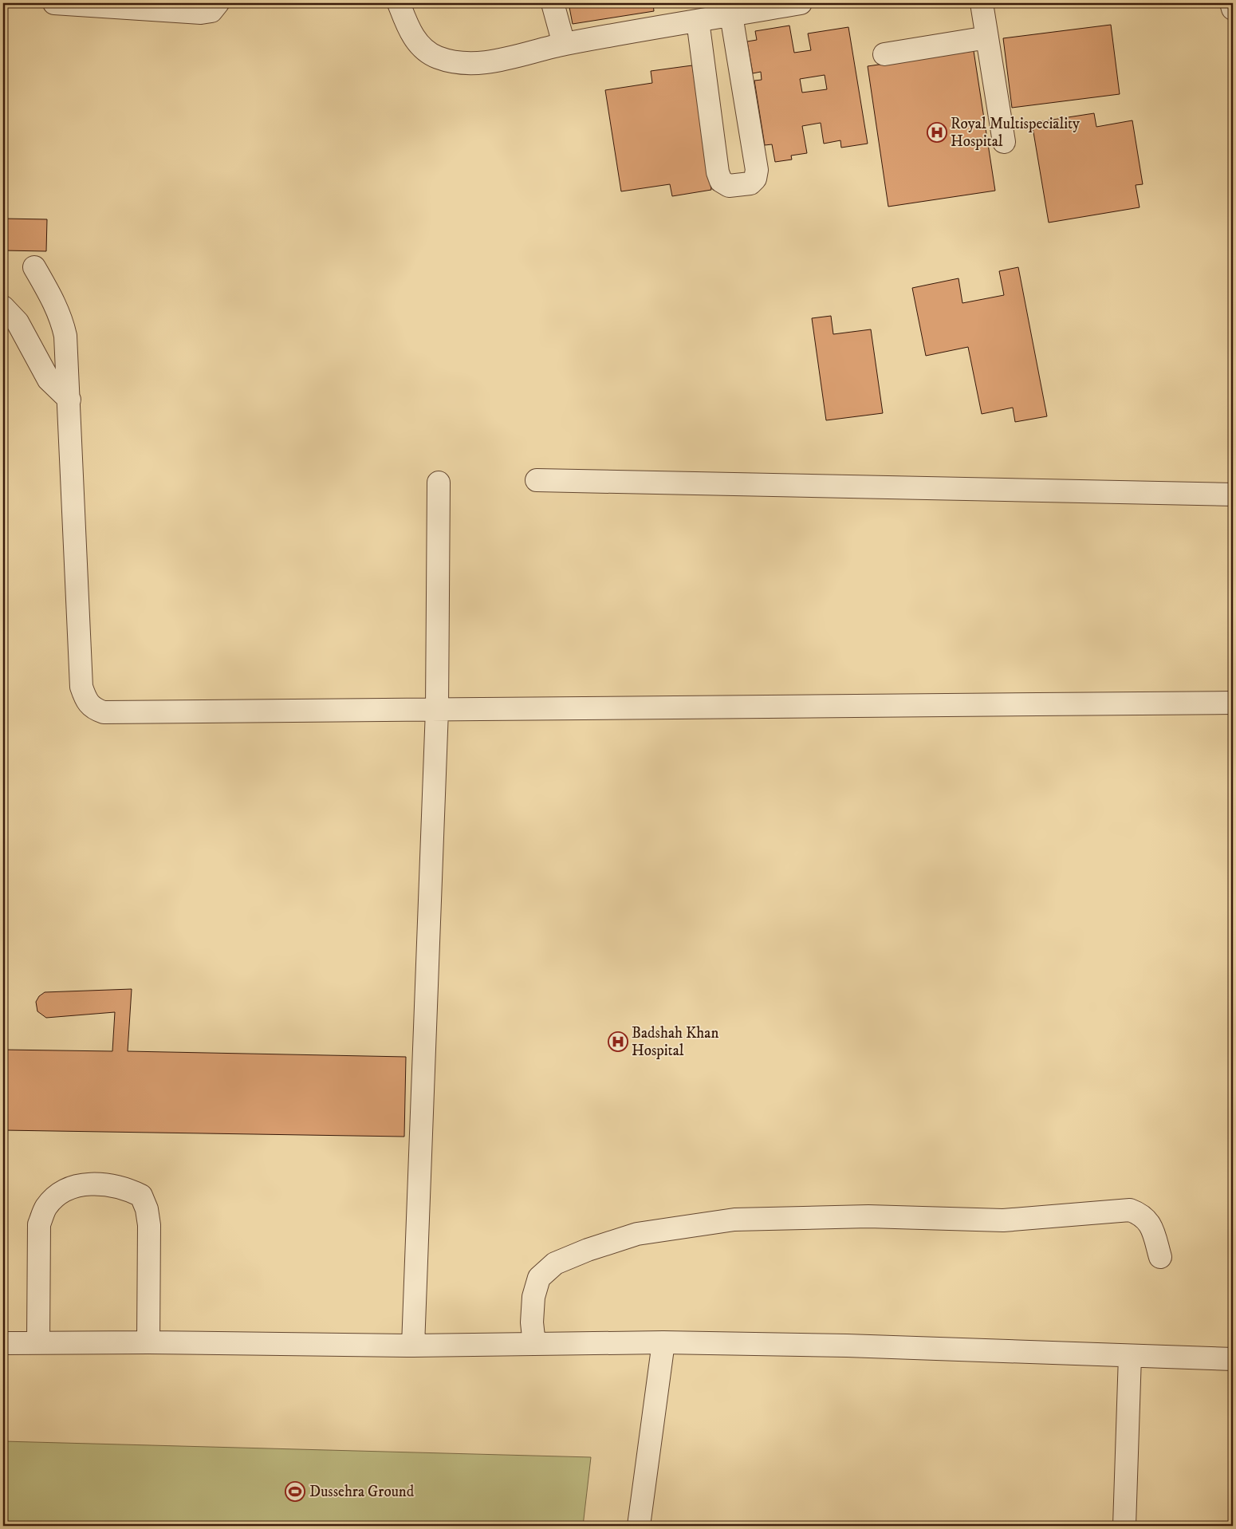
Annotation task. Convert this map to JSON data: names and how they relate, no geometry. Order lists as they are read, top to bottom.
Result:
{
  "places": {
    "hospital": ["Royal Multispeciality Hospital", "Badshah Khan Hospital"],
    "sports": ["Dussehra Ground"]
  }
}
